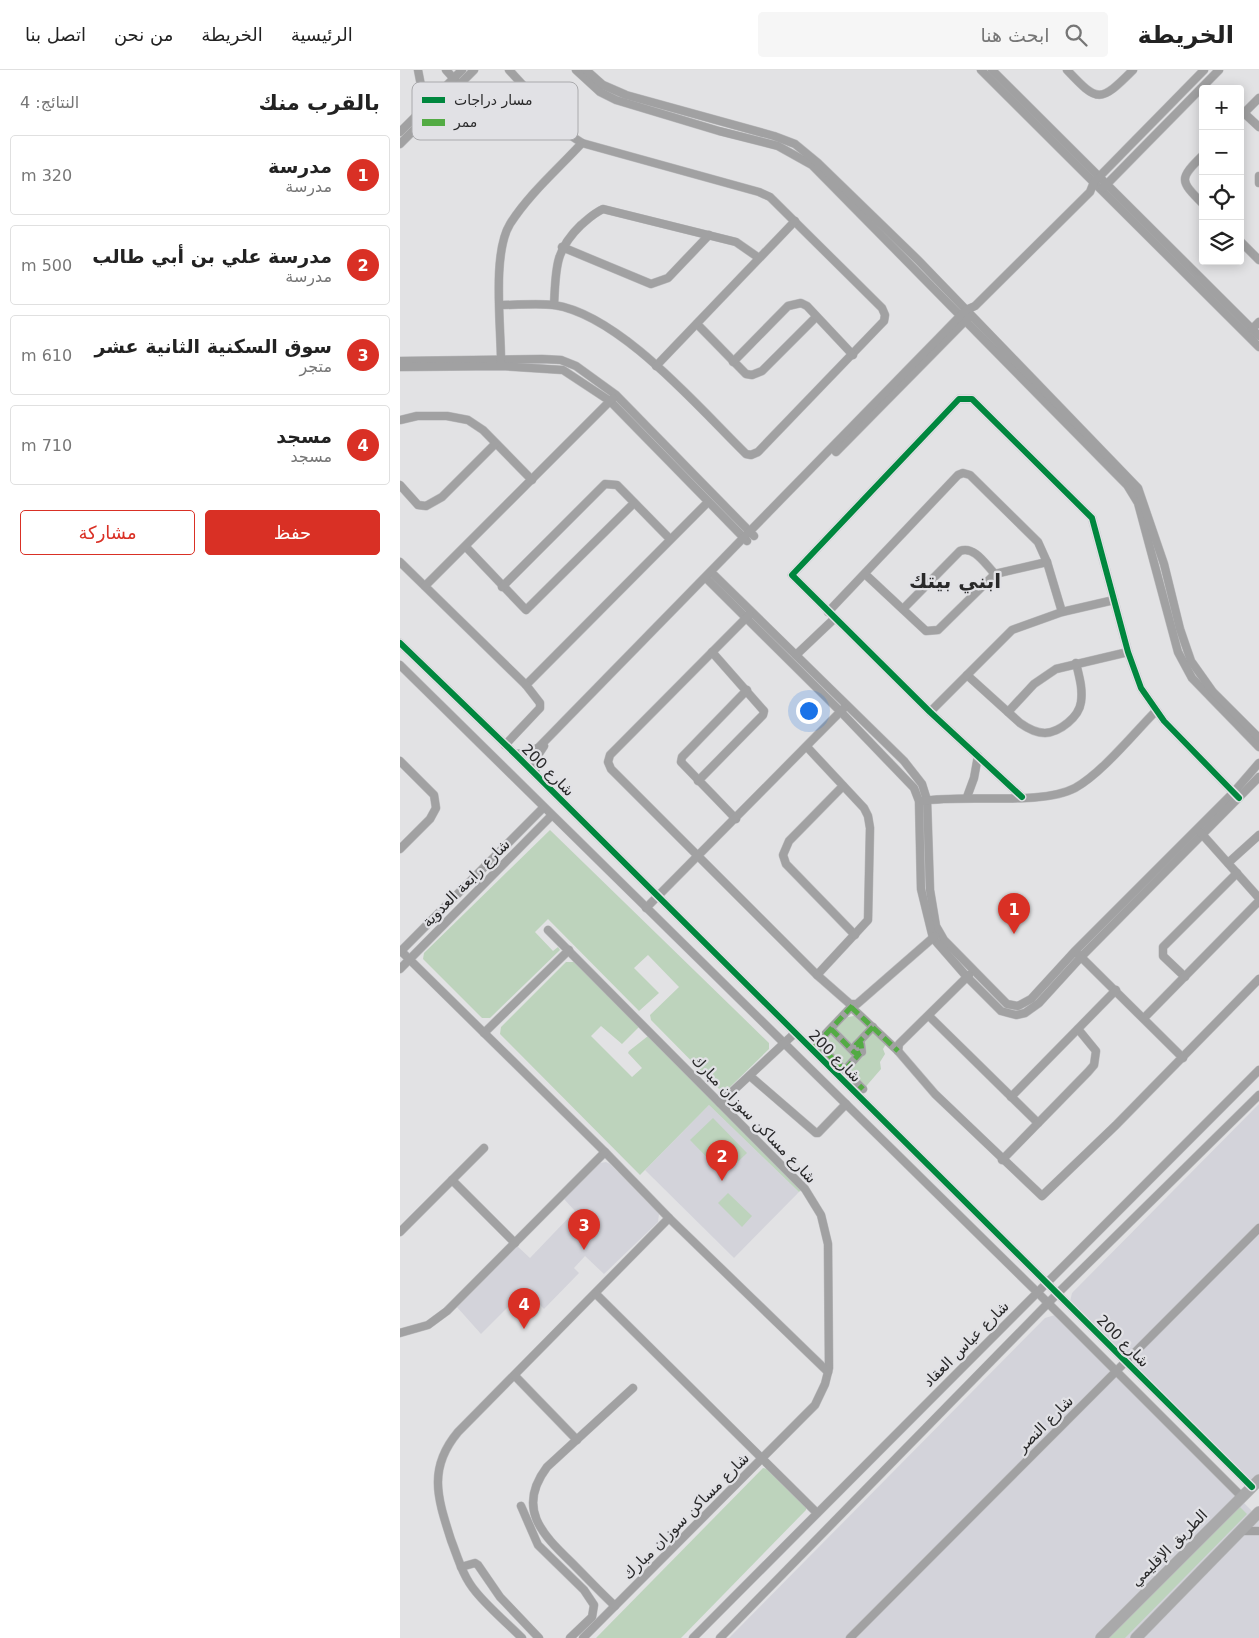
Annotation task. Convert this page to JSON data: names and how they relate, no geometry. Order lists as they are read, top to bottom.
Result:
{
  "streets": {
    "highway": ["الطريق الإقليمي"],
    "street": [
      "شارع 200",
      "شارع رابعة العدوية",
      "شارع مساكن سوزان مبارك",
      "شارع عباس العقاد",
      "شارع النصر"
    ]
  },
  "crossings": [
    ["شارع 200", "شارع رابعة العدوية"],
    ["شارع 200", "شارع عباس العقاد"],
    ["شارع 200", "شارع النصر"],
    ["شارع 200", "الطريق الإقليمي"]
  ],
  "districts": ["ابني بيتك"],
  "legend": ["مسار دراجات", "ممر"],
  "page": {
    "header": "الخريطة",
    "search": "ابحث هنا",
    "nav": [
      "الرئيسية",
      "الخريطة",
      "من نحن",
      "اتصل بنا"
    ],
    "heading": ["بالقرب منك", "النتائج: 4"],
    "map_buttons": ["+", "−"],
    "list": [
      {
        "mark": "1",
        "name": "مدرسة",
        "note": "مدرسة",
        "value": "320 m"
      },
      {
        "mark": "2",
        "name": "مدرسة علي بن أبي طالب",
        "note": "مدرسة",
        "value": "500 m"
      },
      {
        "mark": "3",
        "name": "سوق السكنية الثانية عشر",
        "note": "متجر",
        "value": "610 m"
      },
      {
        "mark": "4",
        "name": "مسجد",
        "note": "مسجد",
        "value": "710 m"
      }
    ],
    "buttons": ["حفظ", "مشاركة"],
    "pins": [
      "1",
      "2",
      "3",
      "4"
    ]
  }
}
